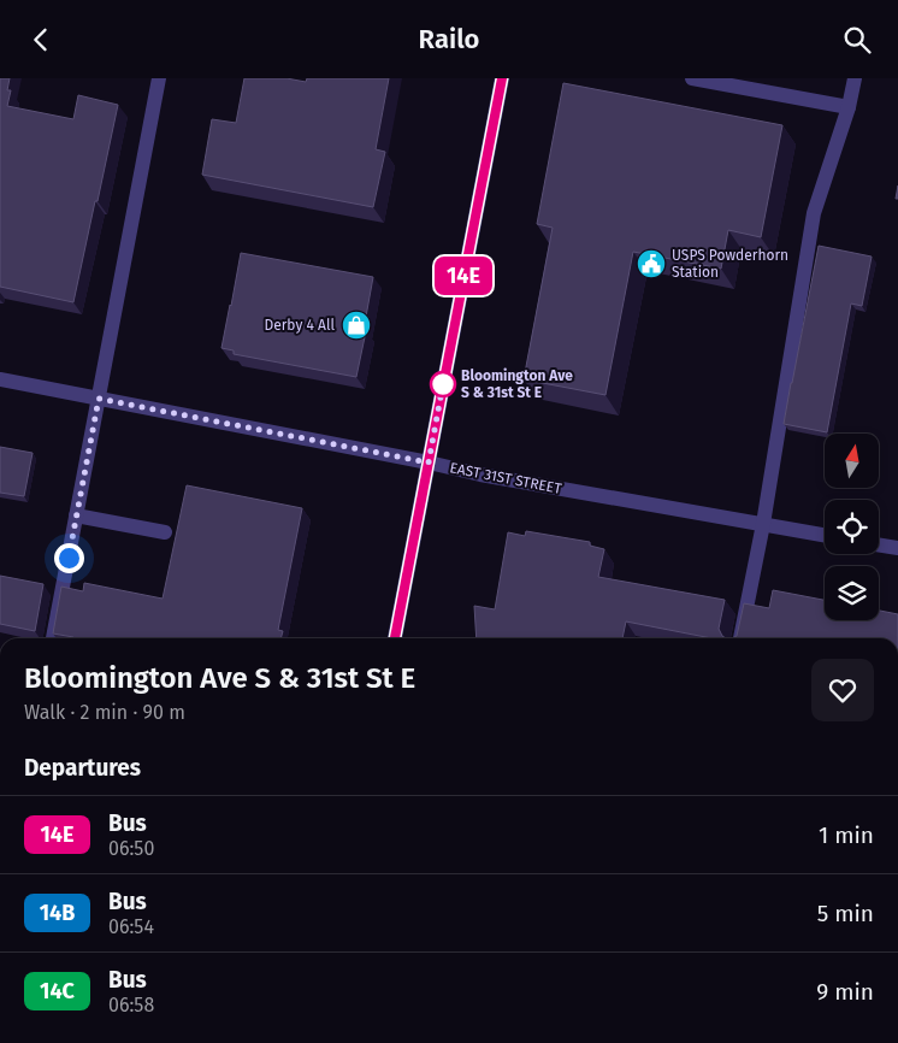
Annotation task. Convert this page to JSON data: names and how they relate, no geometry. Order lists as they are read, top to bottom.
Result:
{
  "streets": {
    "street": ["EAST 31ST STREET"]
  },
  "places": {
    "public building": ["USPS Powderhorn Station"],
    "shop": ["Derby 4 All"],
    "other": ["Bloomington Ave S & 31st St E"]
  },
  "lines": ["bus line 14E"],
  "north": "top",
  "page": {
    "header": "Railo",
    "on_map": "14E",
    "heading": [
      ["Bloomington Ave S & 31st St E", "Walk · 2 min · 90 m"],
      "Departures"
    ],
    "list": [
      {
        "mark": "14E",
        "name": "Bus",
        "note": "06:50",
        "value": "1 min"
      },
      {
        "mark": "14B",
        "name": "Bus",
        "note": "06:54",
        "value": "5 min"
      },
      {
        "mark": "14C",
        "name": "Bus",
        "note": "06:58",
        "value": "9 min"
      }
    ]
  }
}
